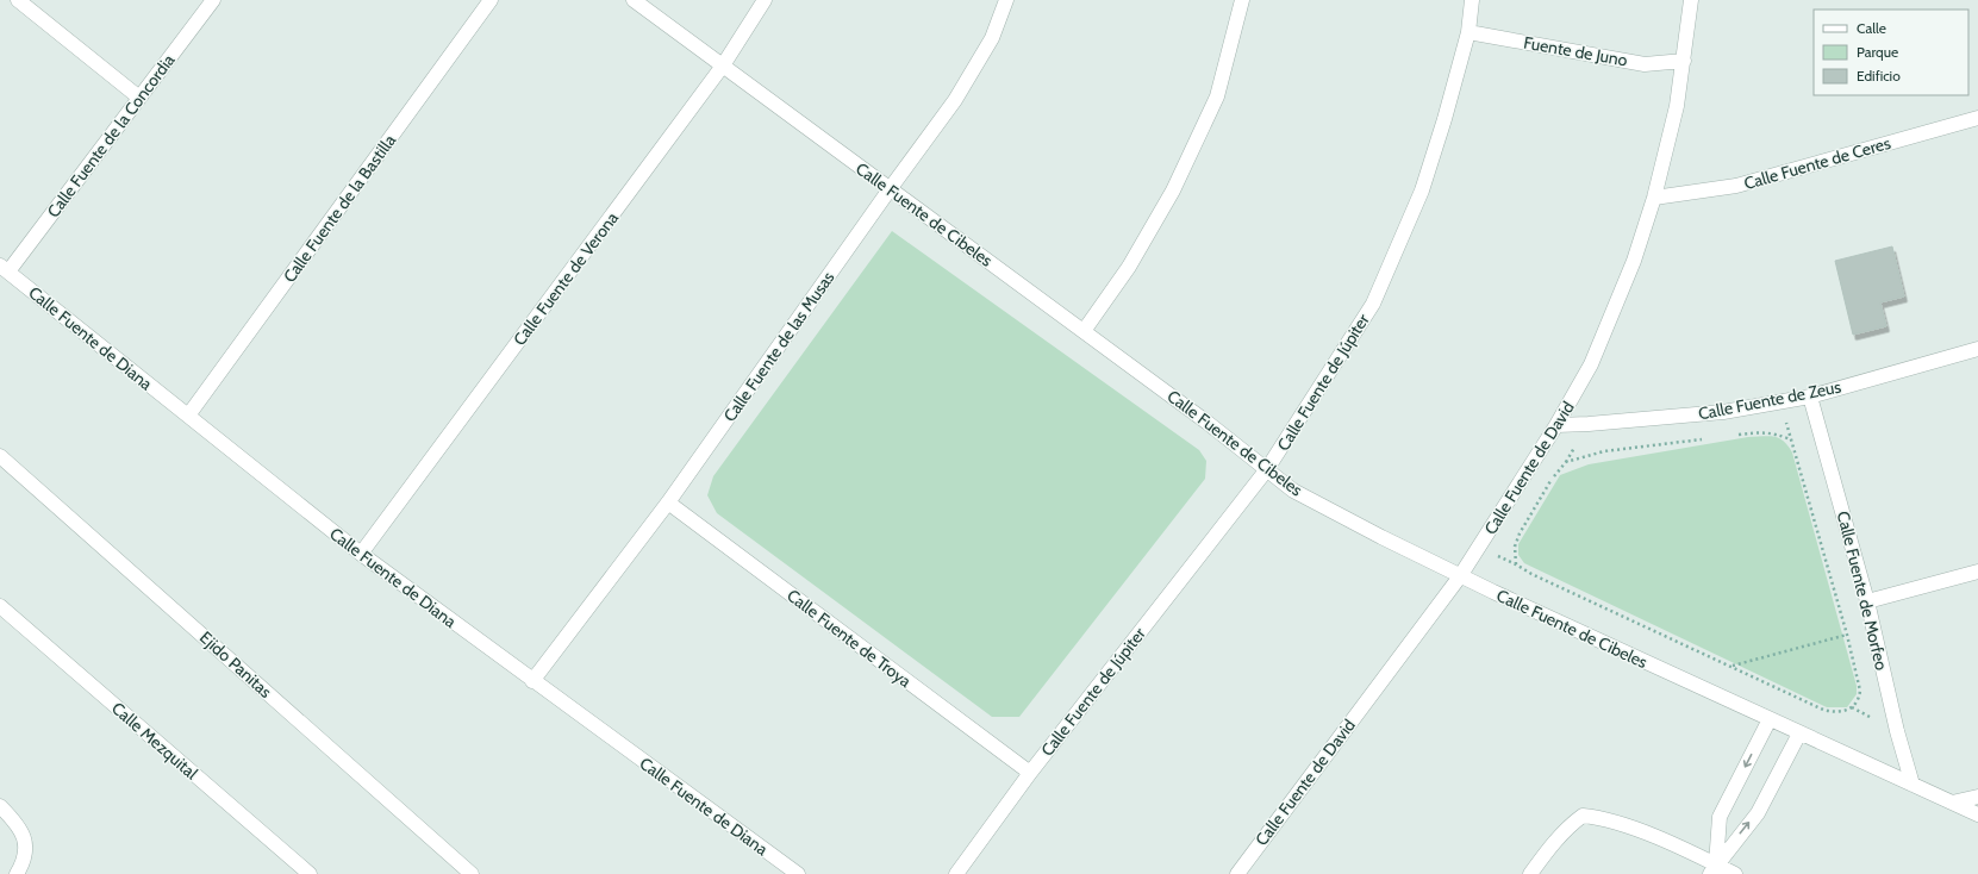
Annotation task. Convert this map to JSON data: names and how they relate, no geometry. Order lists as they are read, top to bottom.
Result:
{
  "streets": {
    "street": [
      "Fuente de Juno",
      "Calle Fuente de la Concordia",
      "Calle Fuente de Ceres",
      "Calle Fuente de la Bastilla",
      "Calle Fuente de Cibeles",
      "Calle Fuente de Verona",
      "Calle Fuente de Diana",
      "Calle Fuente de las Musas",
      "Calle Fuente de Júpiter",
      "Calle Fuente de Zeus",
      "Calle Fuente de David",
      "Calle Fuente de Morfeo",
      "Calle Fuente de Troya",
      "Ejido Panitas",
      "Calle Mezquital"
    ]
  },
  "crossings": [
    ["Fuente de Juno", "Calle Fuente de Júpiter"],
    ["Fuente de Juno", "Calle Fuente de David"],
    ["Calle Fuente de la Concordia", "Calle Fuente de Diana"],
    ["Calle Fuente de Ceres", "Calle Fuente de David"],
    ["Calle Fuente de la Bastilla", "Calle Fuente de Diana"],
    ["Calle Fuente de Cibeles", "Calle Fuente de Verona"],
    ["Calle Fuente de Cibeles", "Calle Fuente de las Musas"],
    ["Calle Fuente de Cibeles", "Calle Fuente de Júpiter"],
    ["Calle Fuente de Cibeles", "Calle Fuente de David"],
    ["Calle Fuente de Cibeles", "Calle Fuente de Morfeo"],
    ["Calle Fuente de Verona", "Calle Fuente de Diana"],
    ["Calle Fuente de Diana", "Calle Fuente de las Musas"],
    ["Calle Fuente de las Musas", "Calle Fuente de Troya"],
    ["Calle Fuente de Júpiter", "Calle Fuente de Troya"],
    ["Calle Fuente de Zeus", "Calle Fuente de David"],
    ["Calle Fuente de Zeus", "Calle Fuente de Morfeo"]
  ],
  "legend": ["Calle", "Parque", "Edificio"]
}
